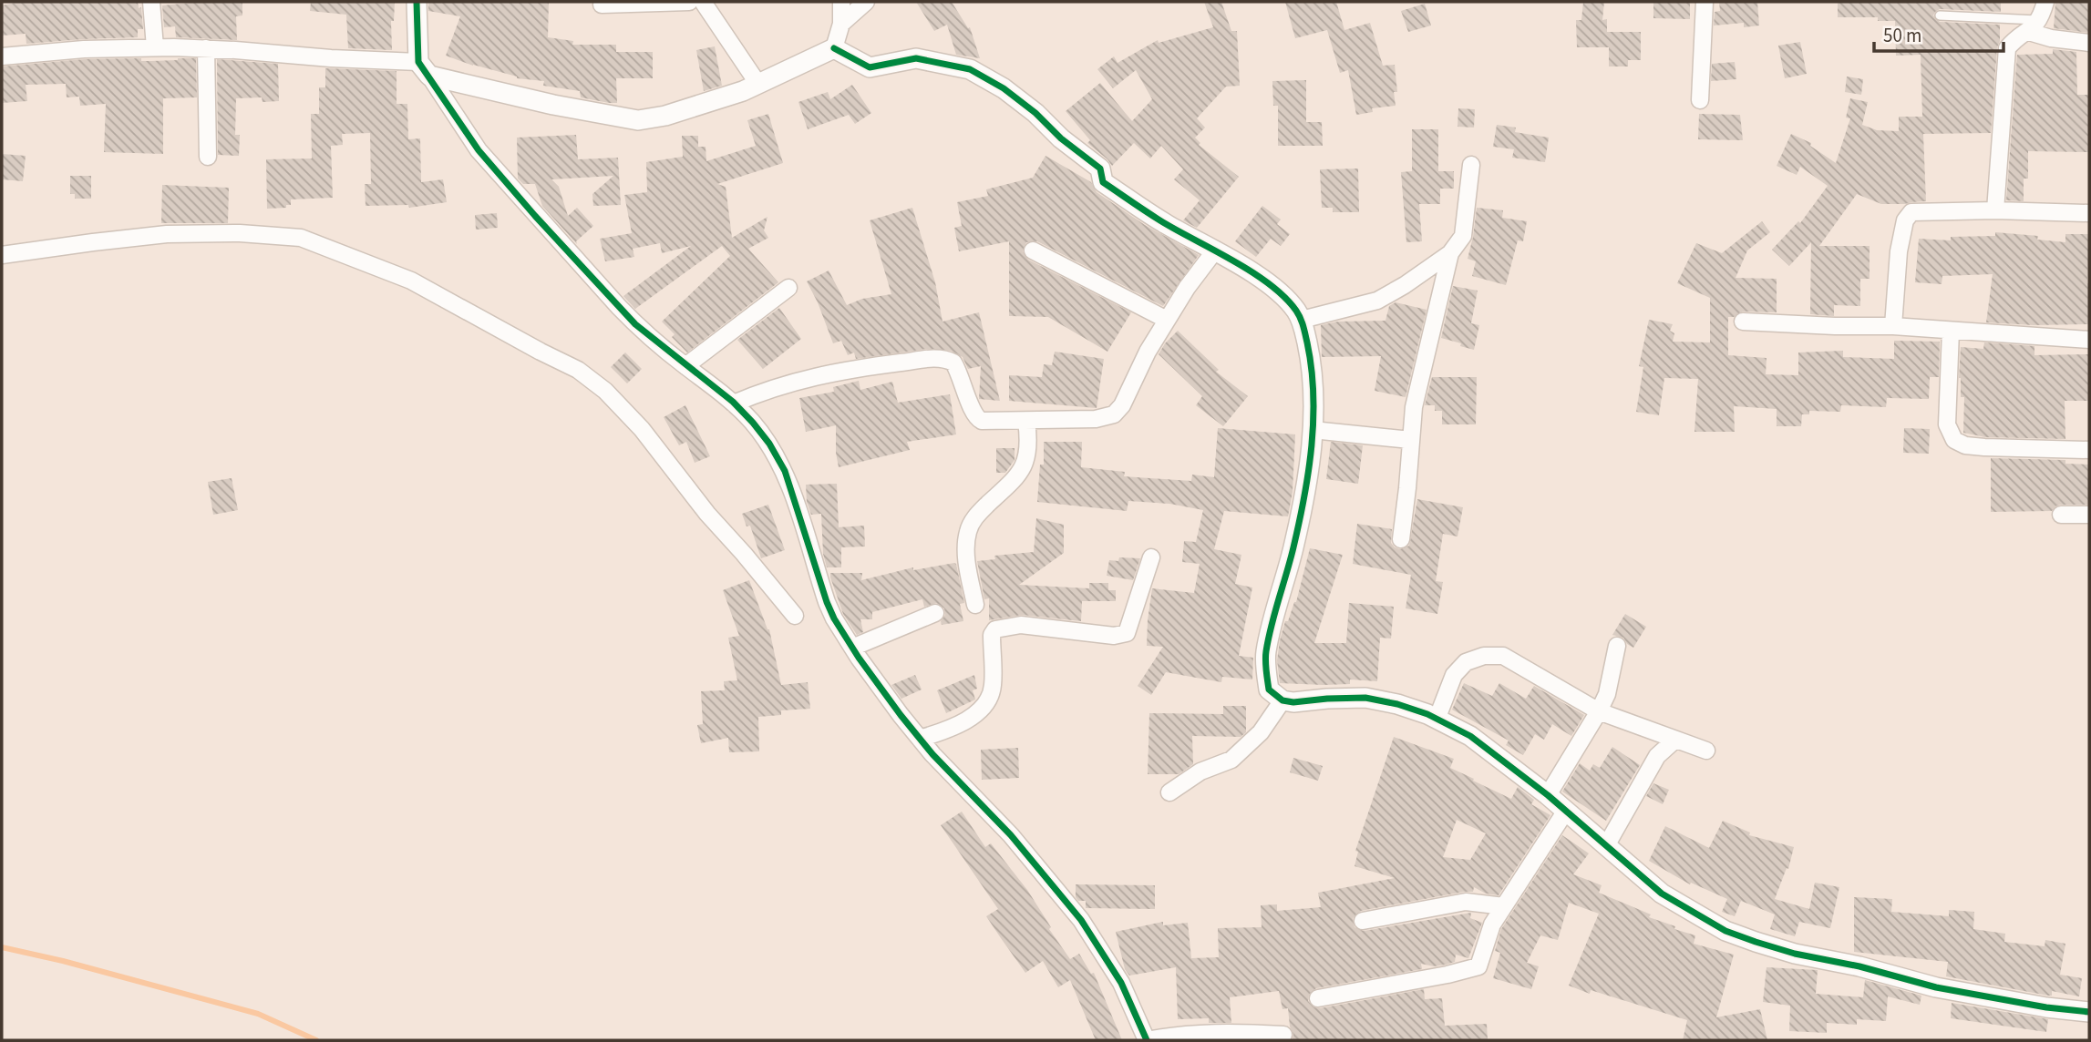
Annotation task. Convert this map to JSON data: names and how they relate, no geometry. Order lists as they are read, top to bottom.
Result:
{
  "scale_bar": "50 m"
}
